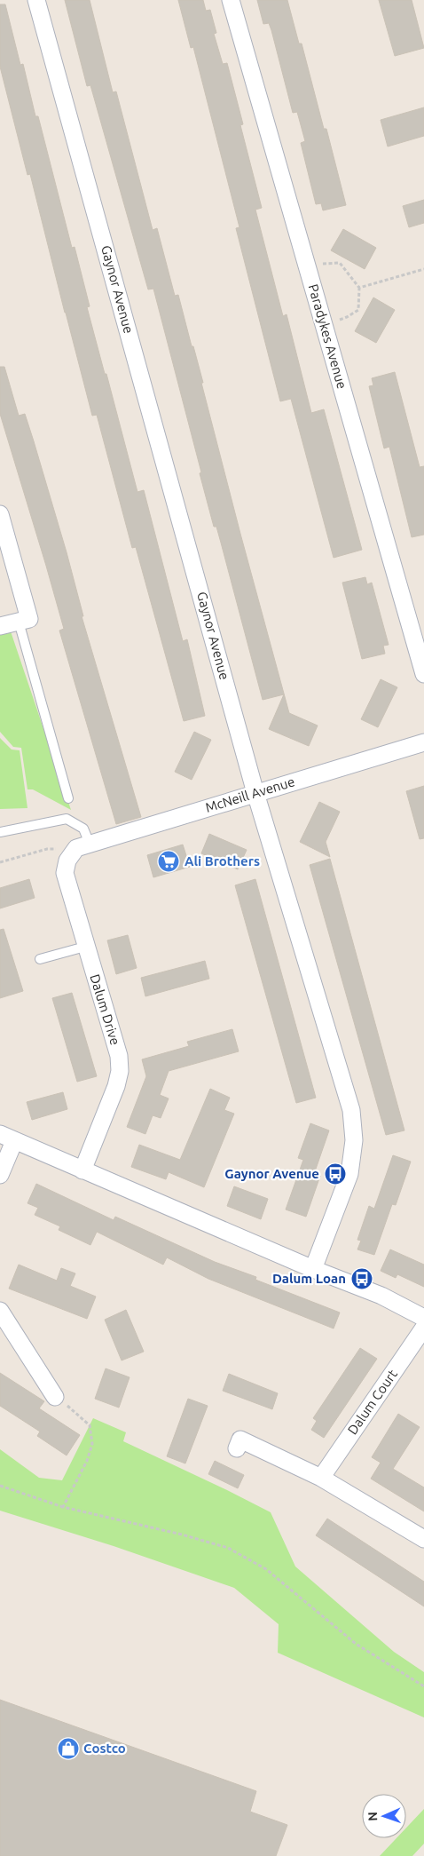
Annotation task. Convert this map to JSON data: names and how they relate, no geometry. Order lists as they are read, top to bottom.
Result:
{
  "streets": {
    "street": [
      "Gaynor Avenue",
      "Paradykes Avenue",
      "McNeill Avenue",
      "Dalum Drive",
      "Dalum Court"
    ]
  },
  "crossings": [
    ["Gaynor Avenue", "McNeill Avenue"],
    ["McNeill Avenue", "Dalum Drive"]
  ],
  "places": {
    "supermarket": ["Ali Brothers"],
    "bus stop": ["Gaynor Avenue", "Dalum Loan"],
    "shop": ["Costco"]
  },
  "north": "left"
}
